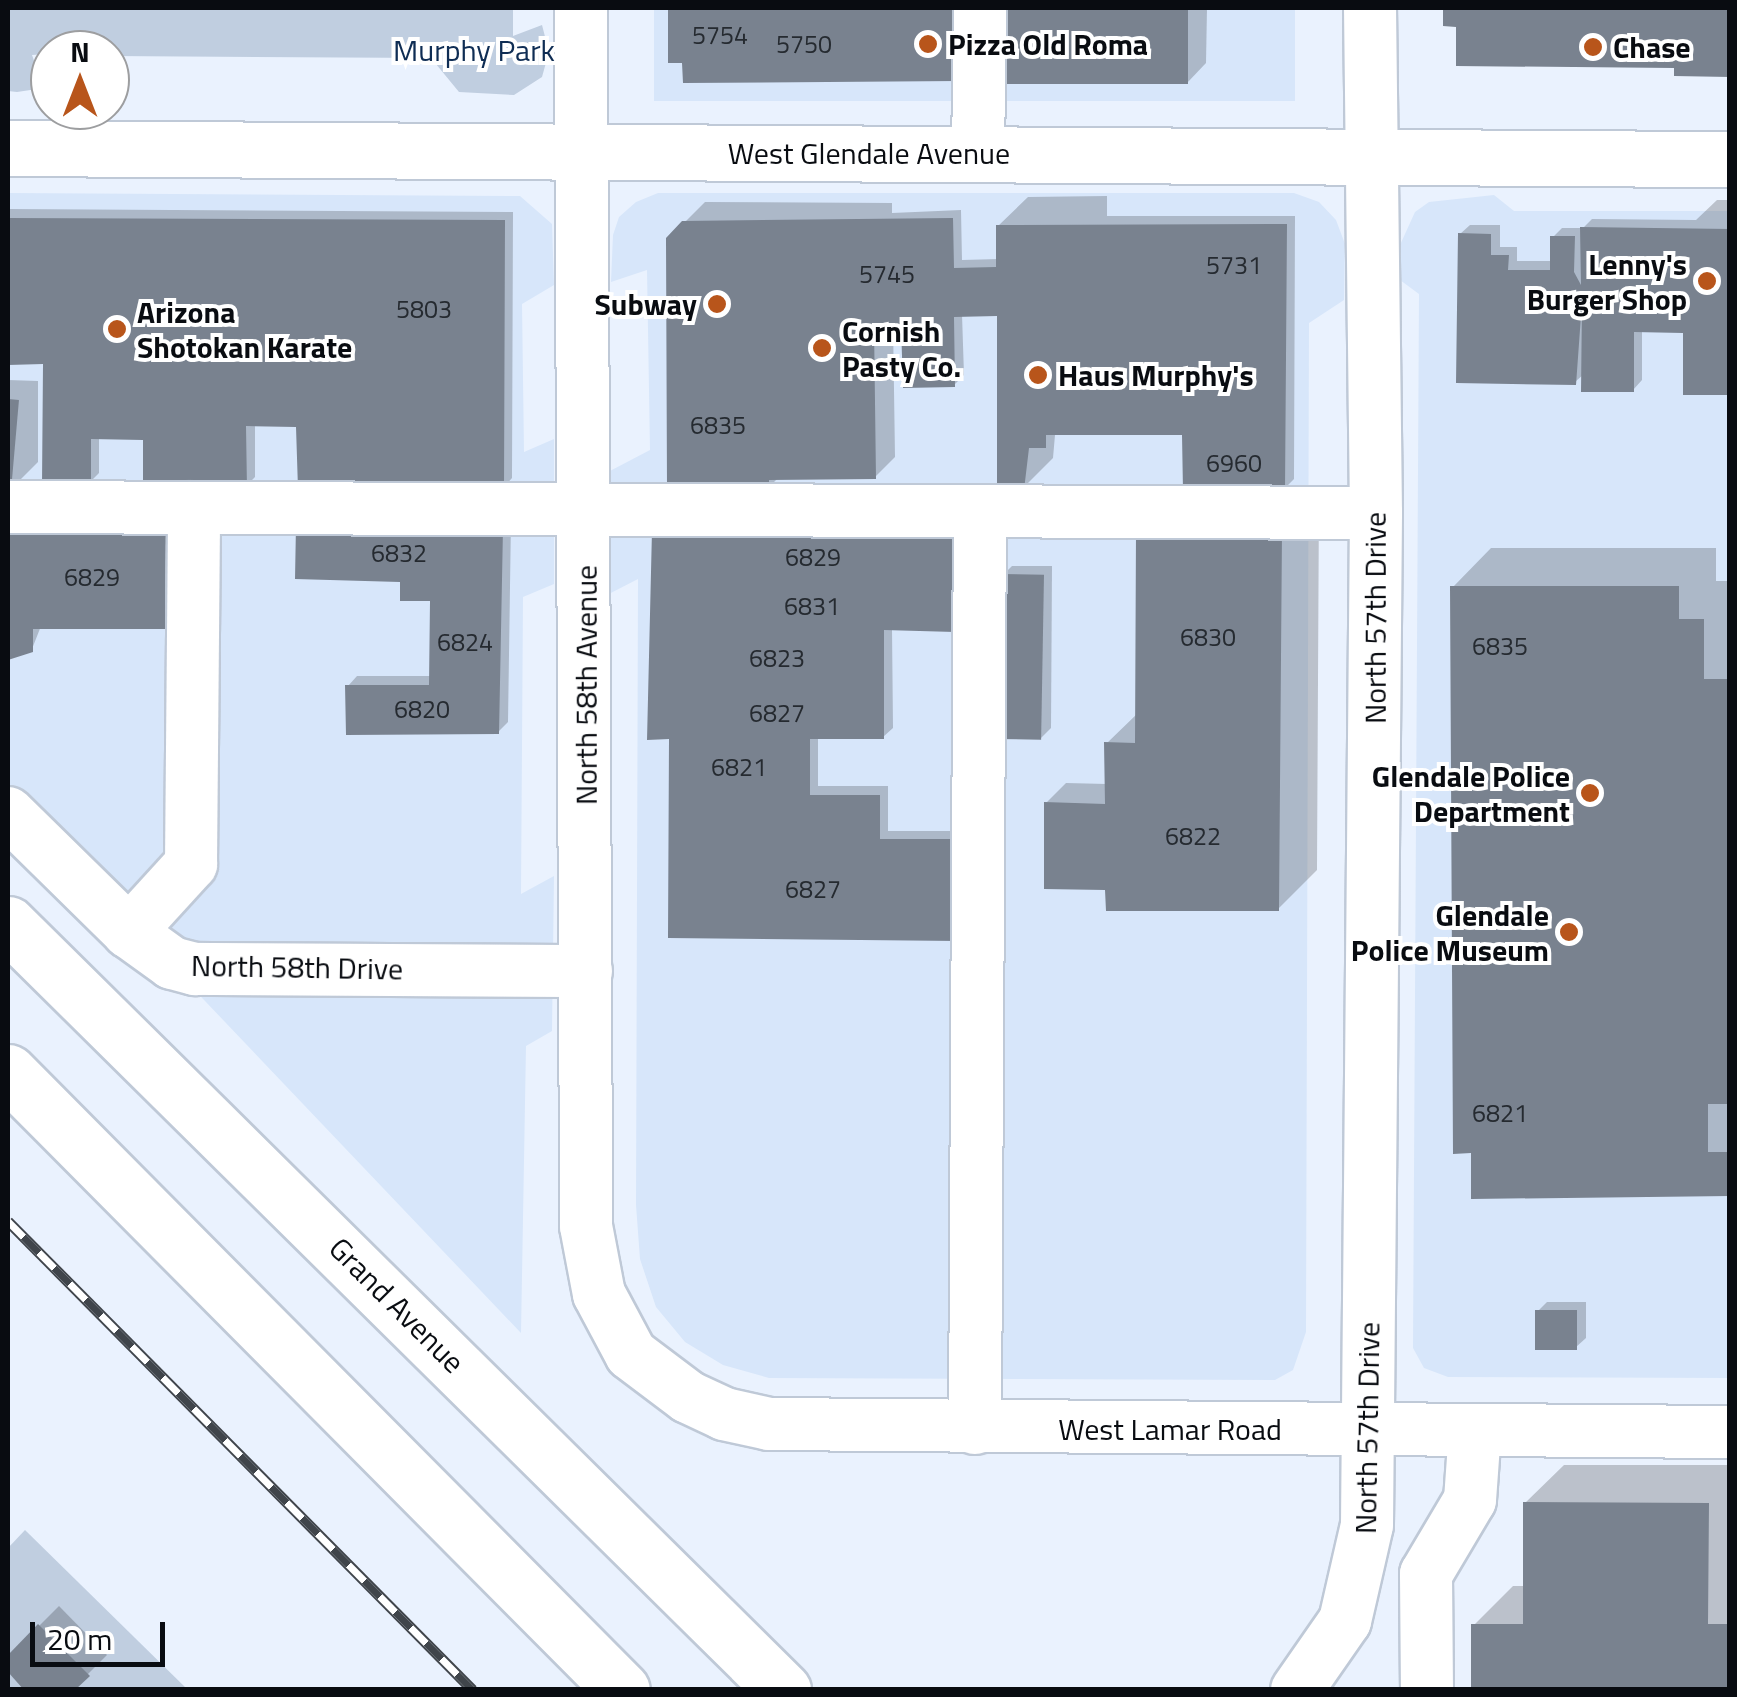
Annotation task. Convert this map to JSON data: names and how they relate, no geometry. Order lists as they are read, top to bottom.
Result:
{
  "streets": {
    "main road": ["West Glendale Avenue", "Grand Avenue"],
    "street": [
      "North 57th Drive",
      "North 58th Avenue",
      "North 58th Drive",
      "West Lamar Road"
    ]
  },
  "crossings": [
    ["West Glendale Avenue", "North 57th Drive"],
    ["West Glendale Avenue", "North 58th Avenue"],
    ["North 57th Drive", "West Lamar Road"],
    ["North 58th Avenue", "North 58th Drive"],
    ["North 58th Avenue", "West Lamar Road"]
  ],
  "parks": ["Murphy Park"],
  "places": [
    "Pizza Old Roma",
    "Chase",
    "Lenny's Burger Shop",
    "Subway",
    "Arizona Shotokan Karate",
    "Cornish Pasty Co.",
    "Haus Murphy's",
    "Glendale Police Department",
    "Glendale Police Museum"
  ],
  "house_numbers": [
    "5754",
    "5750",
    "5731",
    "5745",
    "5803",
    "6835",
    "6960",
    "6832",
    "6829",
    "6829",
    "6831",
    "6830",
    "6824",
    "6835",
    "6823",
    "6820",
    "6827",
    "6821",
    "6822",
    "6827",
    "6821"
  ],
  "scale_bar": "20 m",
  "north": "top"
}
